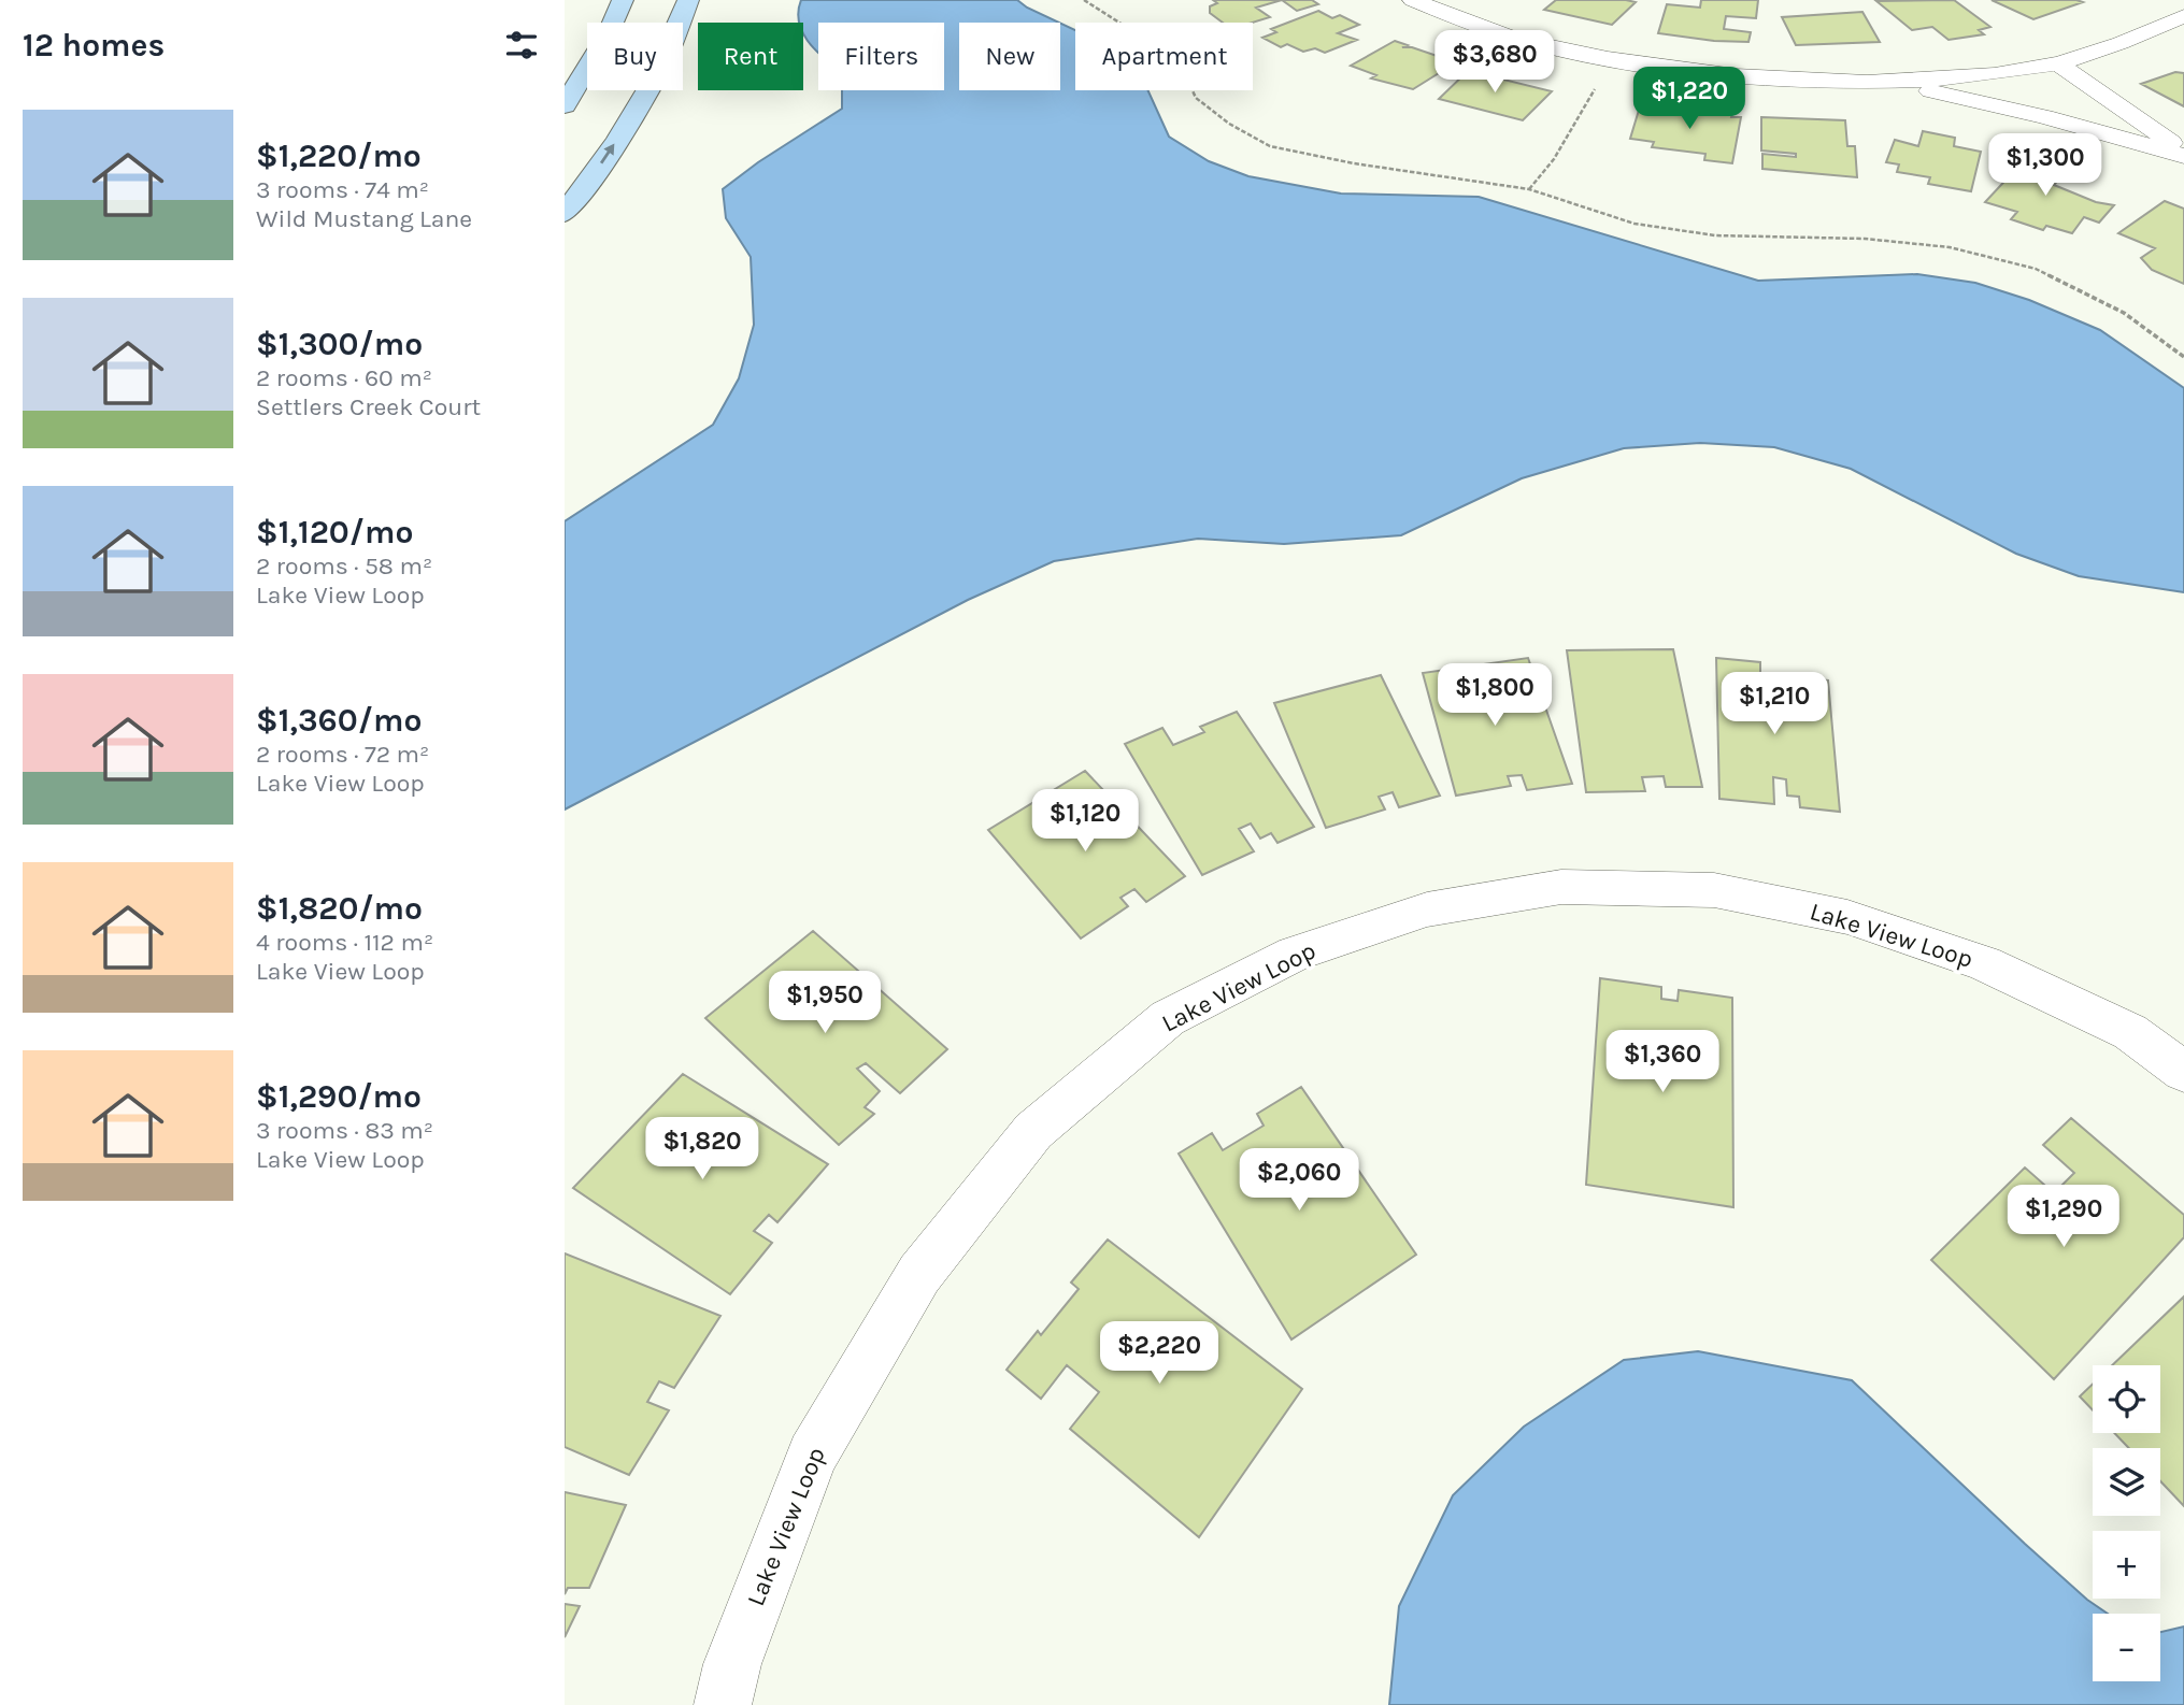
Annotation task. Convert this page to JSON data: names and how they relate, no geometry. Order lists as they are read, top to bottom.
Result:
{
  "streets": {
    "street": ["Lake View Loop"]
  },
  "page": {
    "heading": "12 homes",
    "chip": [
      "Buy",
      "Rent",
      "Filters",
      "New",
      "Apartment"
    ],
    "price": [
      "$3,680",
      "$1,220",
      "$1,300",
      "$1,800",
      "$1,210",
      "$1,120",
      "$1,950",
      "$1,360",
      "$1,820",
      "$2,060",
      "$1,290",
      "$2,220"
    ],
    "list": [
      {
        "name": "$1,220/mo",
        "note": "3 rooms · 74 m² · Wild Mustang Lane"
      },
      {
        "name": "$1,300/mo",
        "note": "2 rooms · 60 m² · Settlers Creek Court"
      },
      {
        "name": "$1,120/mo",
        "note": "2 rooms · 58 m² · Lake View Loop"
      },
      {
        "name": "$1,360/mo",
        "note": "2 rooms · 72 m² · Lake View Loop"
      },
      {
        "name": "$1,820/mo",
        "note": "4 rooms · 112 m² · Lake View Loop"
      },
      {
        "name": "$1,290/mo",
        "note": "3 rooms · 83 m² · Lake View Loop"
      }
    ],
    "map_buttons": ["+", "−"]
  }
}
